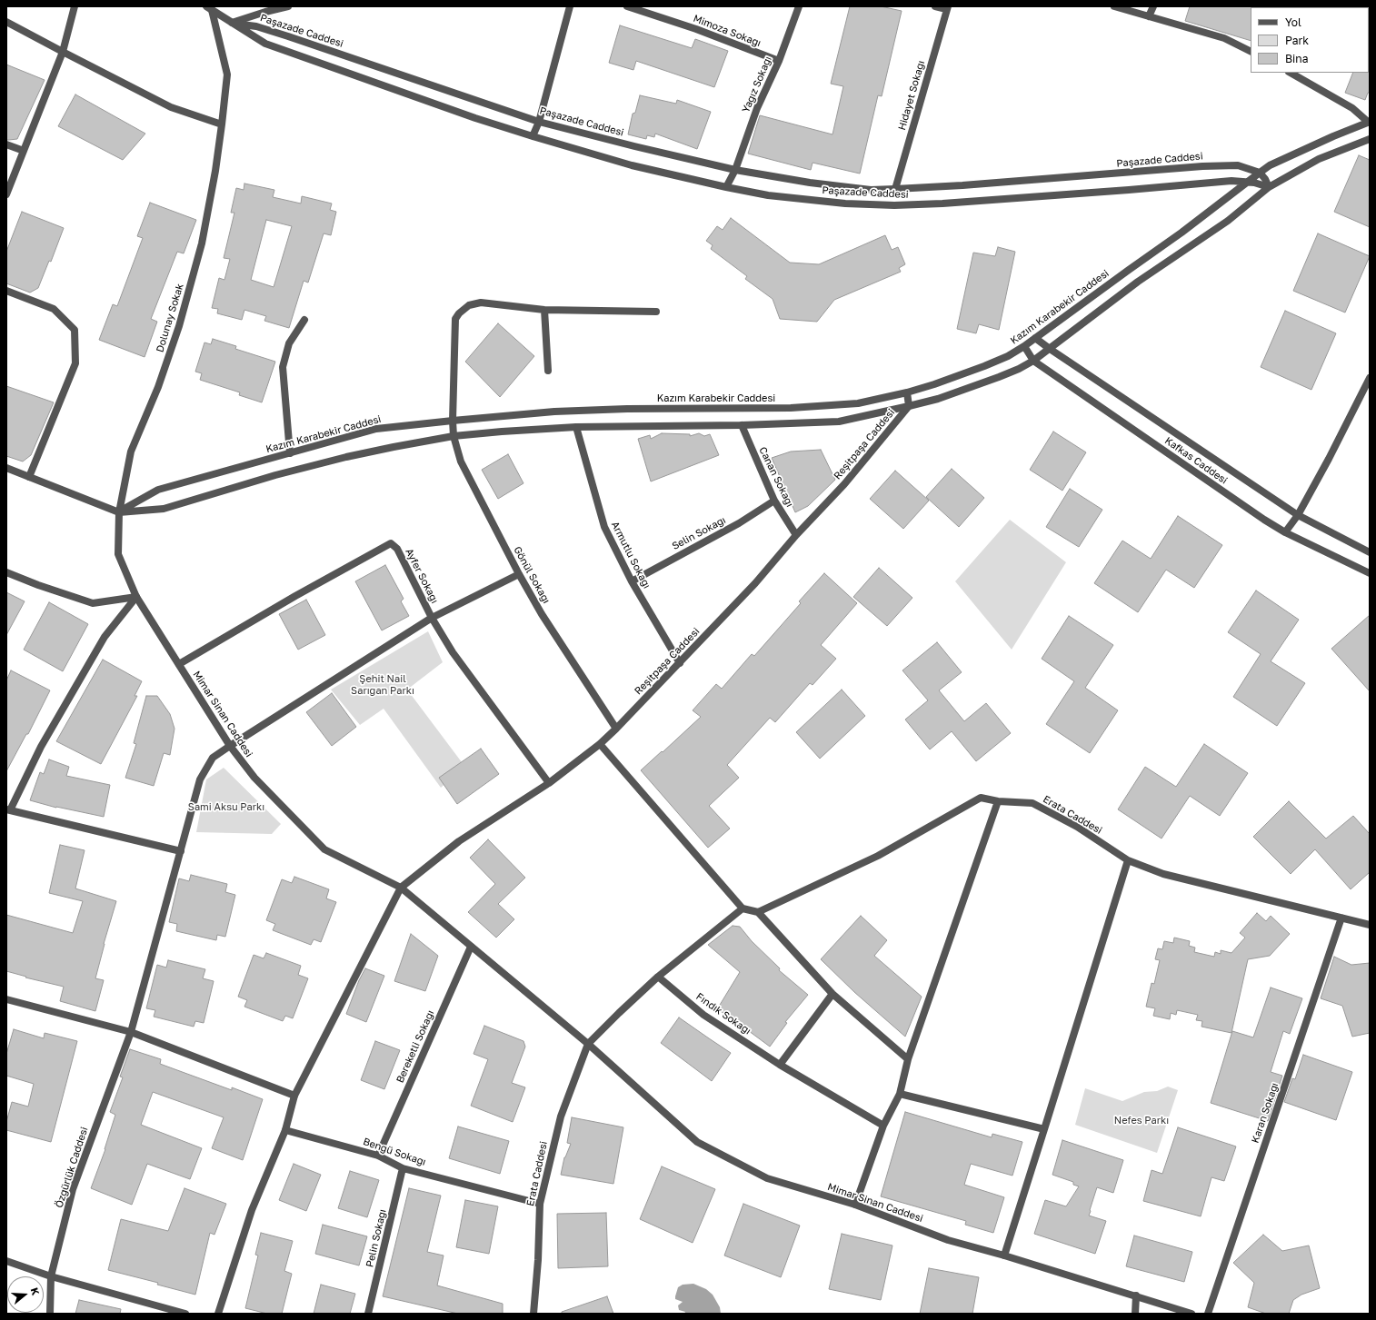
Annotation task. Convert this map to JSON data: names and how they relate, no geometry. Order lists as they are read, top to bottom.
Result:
{
  "streets": {
    "street": [
      "Paşazade Caddesi",
      "Mimoza Sokağı",
      "Yağız Sokağı",
      "Hidayet Sokağı",
      "Kazım Karabekir Caddesi",
      "Dolunay Sokak",
      "Reşitpaşa Caddesi",
      "Kafkas Caddesi",
      "Canan Sokağı",
      "Selin Sokağı",
      "Armutlu Sokağı",
      "Gönül Sokağı",
      "Ayfer Sokağı",
      "Mimar Sinan Caddesi",
      "Erata Caddesi",
      "Fındık Sokağı",
      "Bereketli Sokağı",
      "Karan Sokağı",
      "Bengü Sokağı",
      "Özgürlük Caddesi",
      "Pelin Sokağı"
    ]
  },
  "crossings": [
    ["Paşazade Caddesi", "Yağız Sokağı"],
    ["Paşazade Caddesi", "Hidayet Sokağı"],
    ["Paşazade Caddesi", "Kazım Karabekir Caddesi"],
    ["Mimoza Sokağı", "Yağız Sokağı"],
    ["Kazım Karabekir Caddesi", "Dolunay Sokak"],
    ["Kazım Karabekir Caddesi", "Kafkas Caddesi"],
    ["Kazım Karabekir Caddesi", "Gönül Sokağı"],
    ["Kazım Karabekir Caddesi", "Mimar Sinan Caddesi"],
    ["Dolunay Sokak", "Mimar Sinan Caddesi"],
    ["Reşitpaşa Caddesi", "Canan Sokağı"],
    ["Reşitpaşa Caddesi", "Armutlu Sokağı"],
    ["Reşitpaşa Caddesi", "Gönül Sokağı"],
    ["Reşitpaşa Caddesi", "Ayfer Sokağı"],
    ["Reşitpaşa Caddesi", "Mimar Sinan Caddesi"],
    ["Canan Sokağı", "Selin Sokağı"],
    ["Selin Sokağı", "Armutlu Sokağı"],
    ["Gönül Sokağı", "Özgürlük Caddesi"],
    ["Ayfer Sokağı", "Mimar Sinan Caddesi"],
    ["Ayfer Sokağı", "Özgürlük Caddesi"],
    ["Mimar Sinan Caddesi", "Erata Caddesi"],
    ["Mimar Sinan Caddesi", "Bereketli Sokağı"],
    ["Mimar Sinan Caddesi", "Özgürlük Caddesi"],
    ["Erata Caddesi", "Karan Sokağı"],
    ["Erata Caddesi", "Bengü Sokağı"],
    ["Bereketli Sokağı", "Bengü Sokağı"],
    ["Bengü Sokağı", "Pelin Sokağı"]
  ],
  "parks": ["Şehit Nail Sarıgan Parkı", "Sami Aksu Parkı", "Nefes Parkı"],
  "legend": ["Yol", "Park", "Bina"],
  "north": "right"
}
